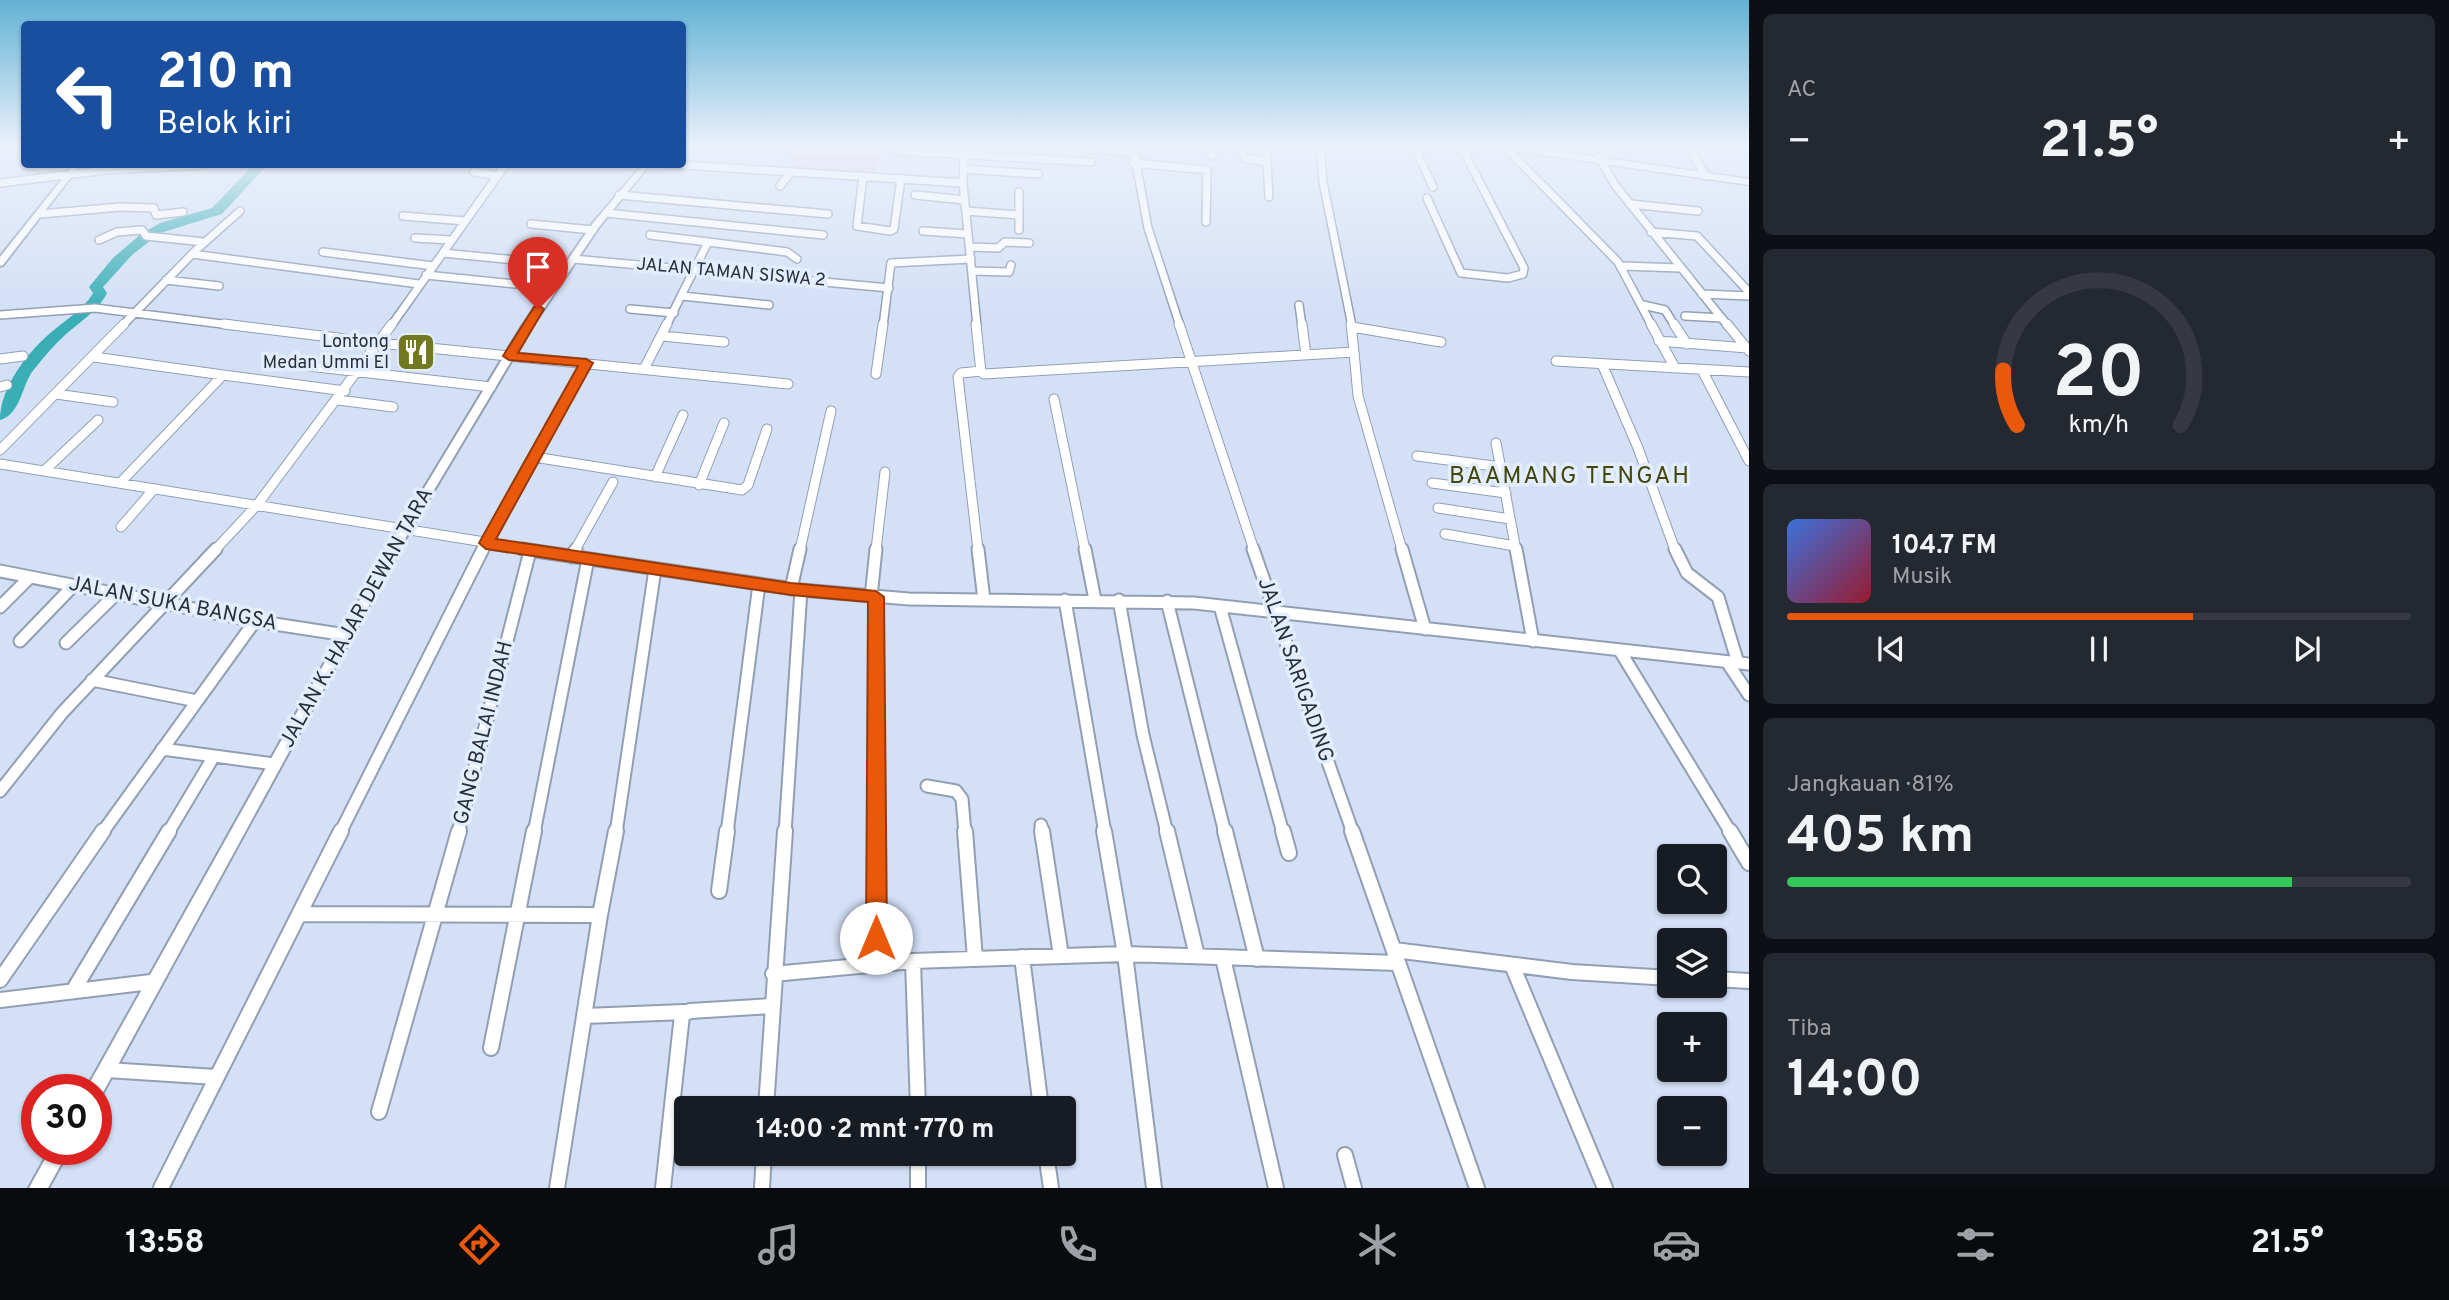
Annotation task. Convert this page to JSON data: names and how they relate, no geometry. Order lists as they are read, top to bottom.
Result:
{
  "streets": {
    "street": [
      "JALAN TAMAN SISWA 2",
      "JALAN SUKA BANGSA",
      "JALAN K. HAJAR DEWAN TARA",
      "JALAN SARIGADING",
      "GANG BALAI INDAH"
    ]
  },
  "crossings": [
    ["JALAN TAMAN SISWA 2", "JALAN K. HAJAR DEWAN TARA"],
    ["JALAN SUKA BANGSA", "JALAN K. HAJAR DEWAN TARA"]
  ],
  "districts": ["BAAMANG TENGAH"],
  "places": {
    "restaurant": ["Lontong Medan Ummi El"]
  },
  "page": {
    "tile": [
      "AC",
      ["Jangkauan · 81%", "405 km"],
      ["Tiba", "14:00"]
    ],
    "turn": ["210 m", "Belok kiri"],
    "heat": ["−", "21.5°", "+"],
    "song": ["104.7 FM", "Musik"],
    "map_buttons": ["+", "−"],
    "limit": "30",
    "trip": "14:00 · 2 mnt · 770 m",
    "tabs": ["13:58", "21.5°"],
    "gauge": ["20", "km/h"]
  }
}
